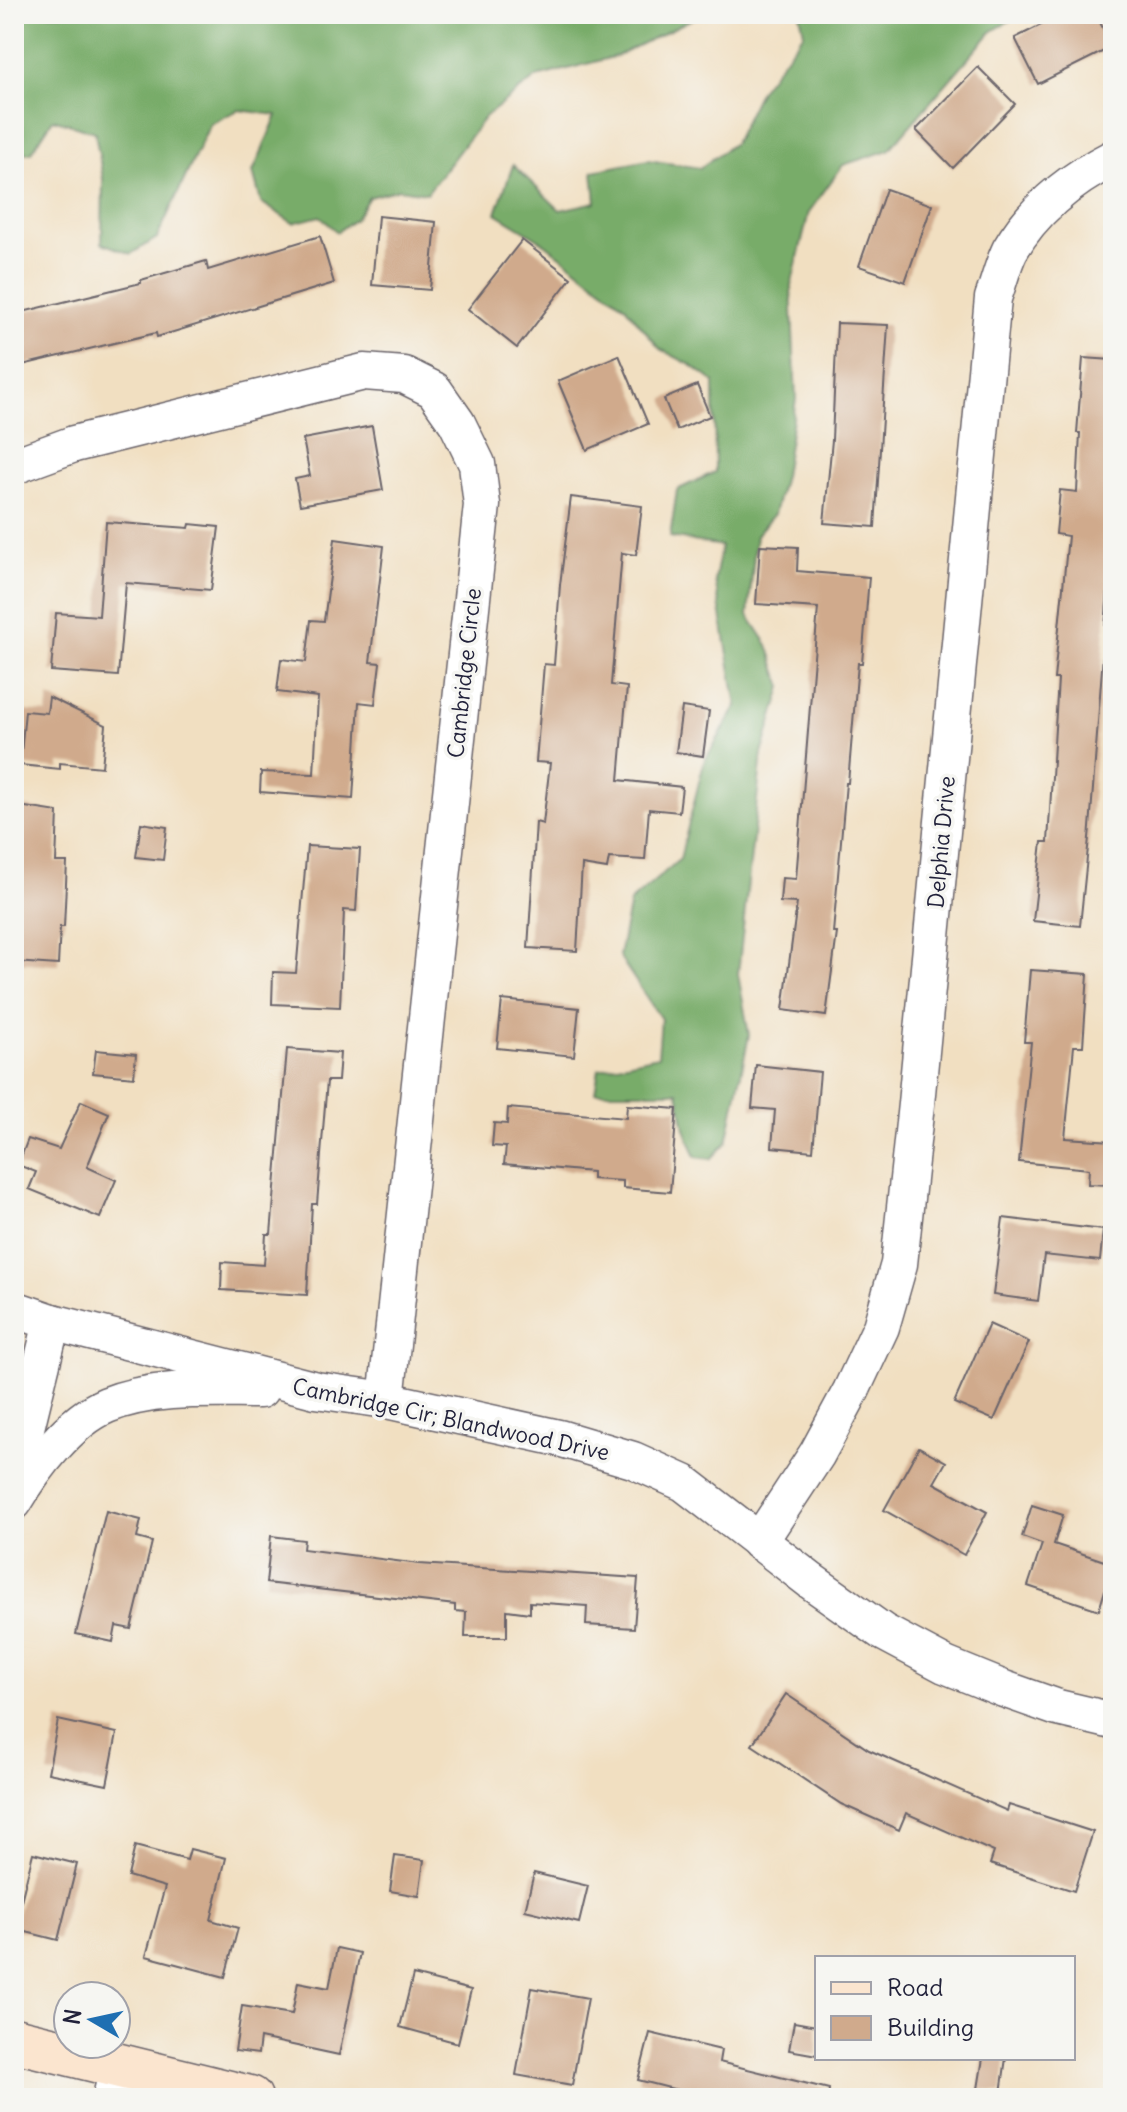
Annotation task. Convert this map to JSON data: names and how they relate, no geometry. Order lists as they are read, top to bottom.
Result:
{
  "streets": {
    "street": ["Cambridge Circle", "Delphia Drive", "Cambridge Cir; Blandwood Drive"]
  },
  "crossings": [
    ["Cambridge Circle", "Cambridge Cir; Blandwood Drive"],
    ["Delphia Drive", "Cambridge Cir; Blandwood Drive"]
  ],
  "legend": ["Road", "Building"],
  "north": "left"
}
